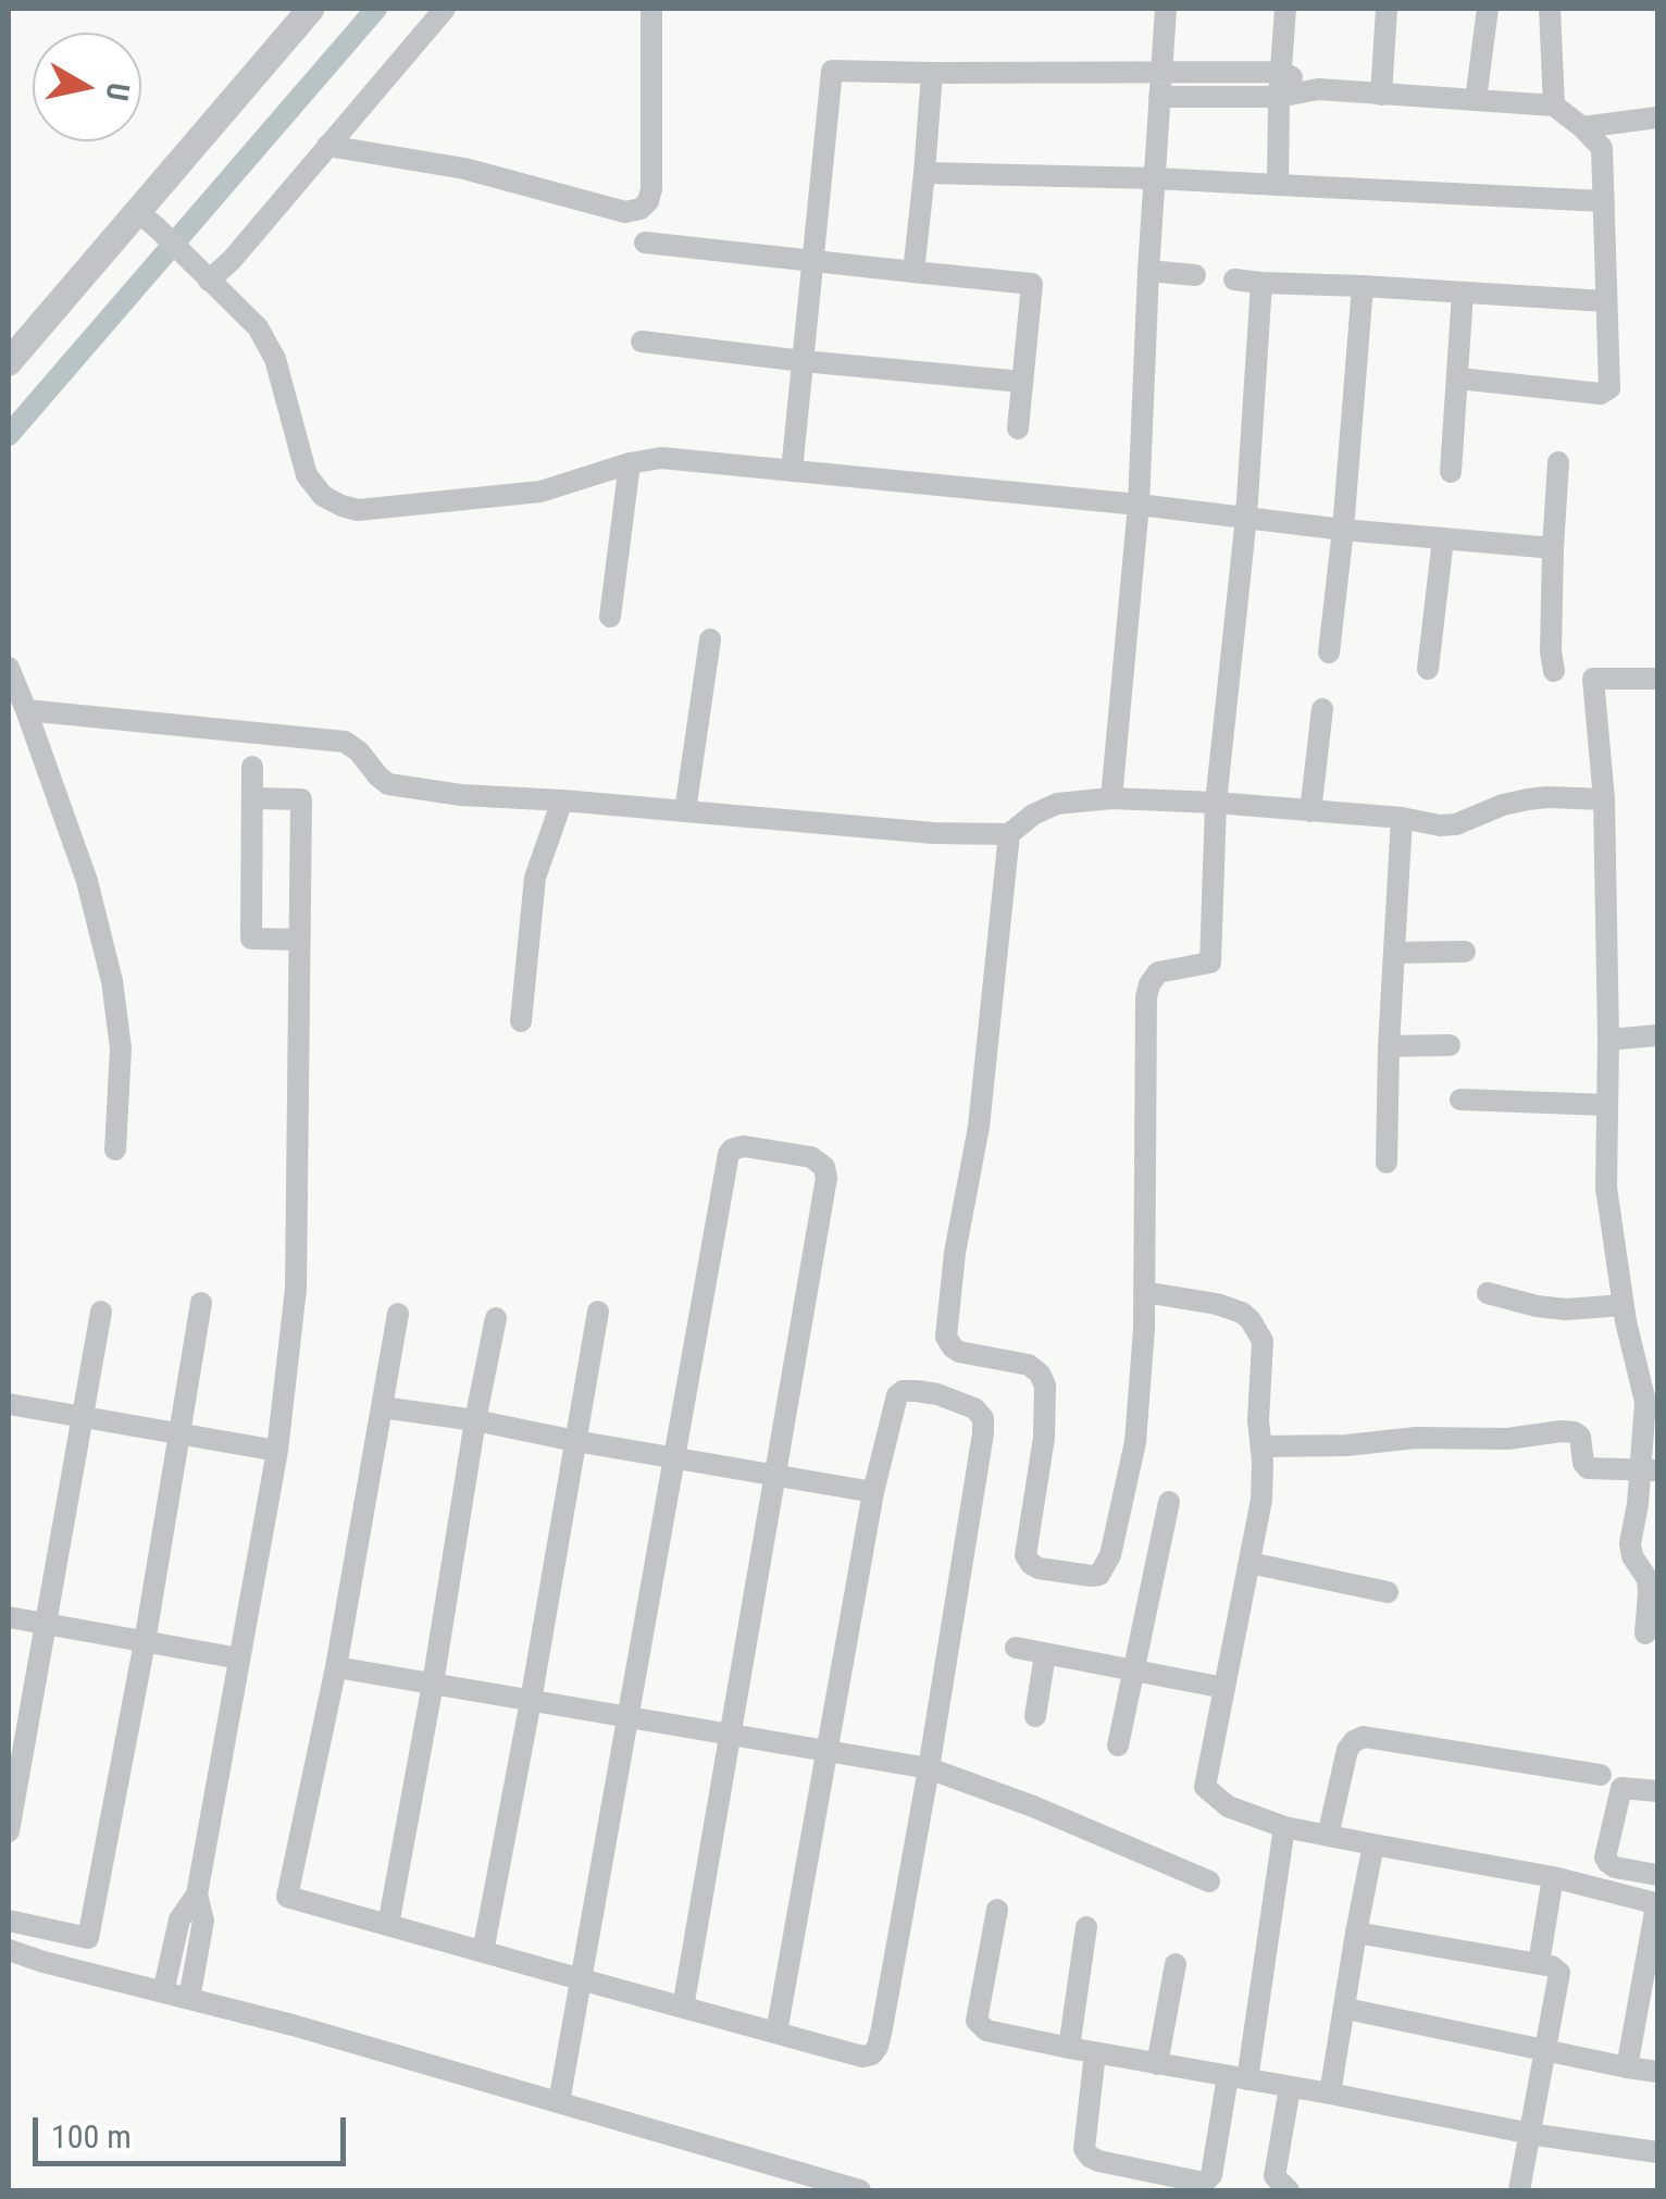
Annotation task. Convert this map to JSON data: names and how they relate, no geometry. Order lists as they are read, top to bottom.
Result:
{
  "scale_bar": "100 m",
  "north": "right"
}
